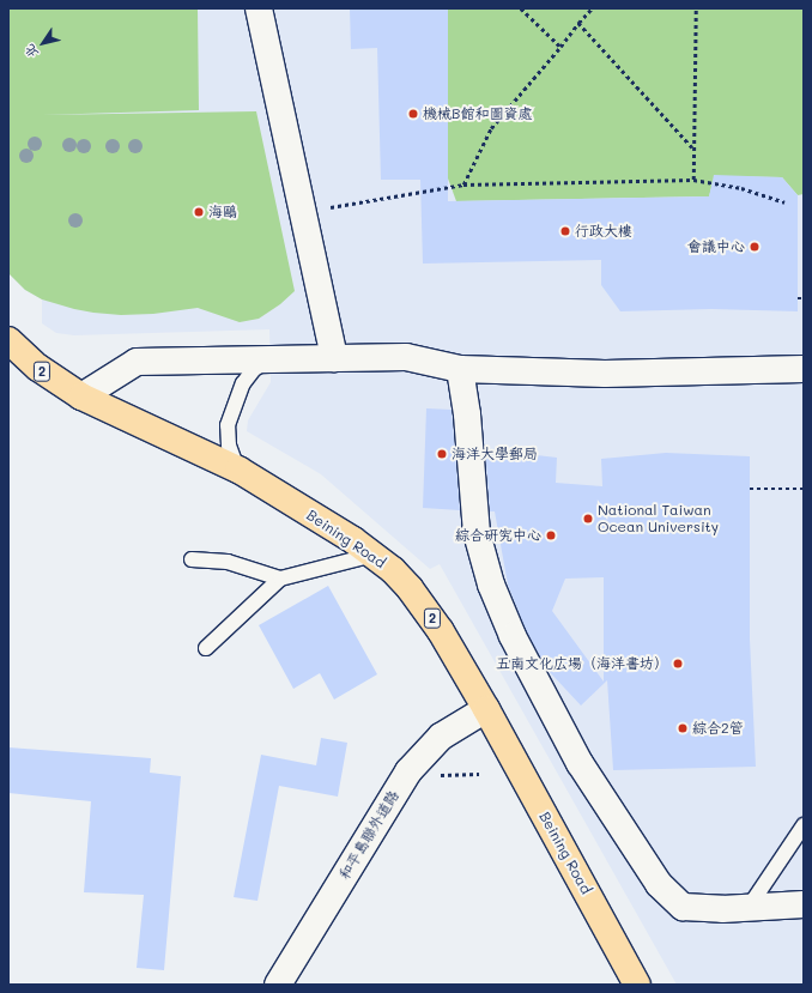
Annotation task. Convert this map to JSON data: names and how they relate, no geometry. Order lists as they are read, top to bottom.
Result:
{
  "streets": {
    "main road": ["2", "Beining Road"],
    "street": ["和平島聯外道路"]
  },
  "crossings": [
    ["Beining Road", "和平島聯外道路"]
  ],
  "places": [
    "機械B館和圖資處",
    "海鷗",
    "行政大樓",
    "會議中心",
    "海洋大學郵局",
    "National Taiwan Ocean University",
    "綜合研究中心",
    "五南文化広場（海洋書坊）",
    "綜合2管"
  ],
  "north": "bottom left"
}
